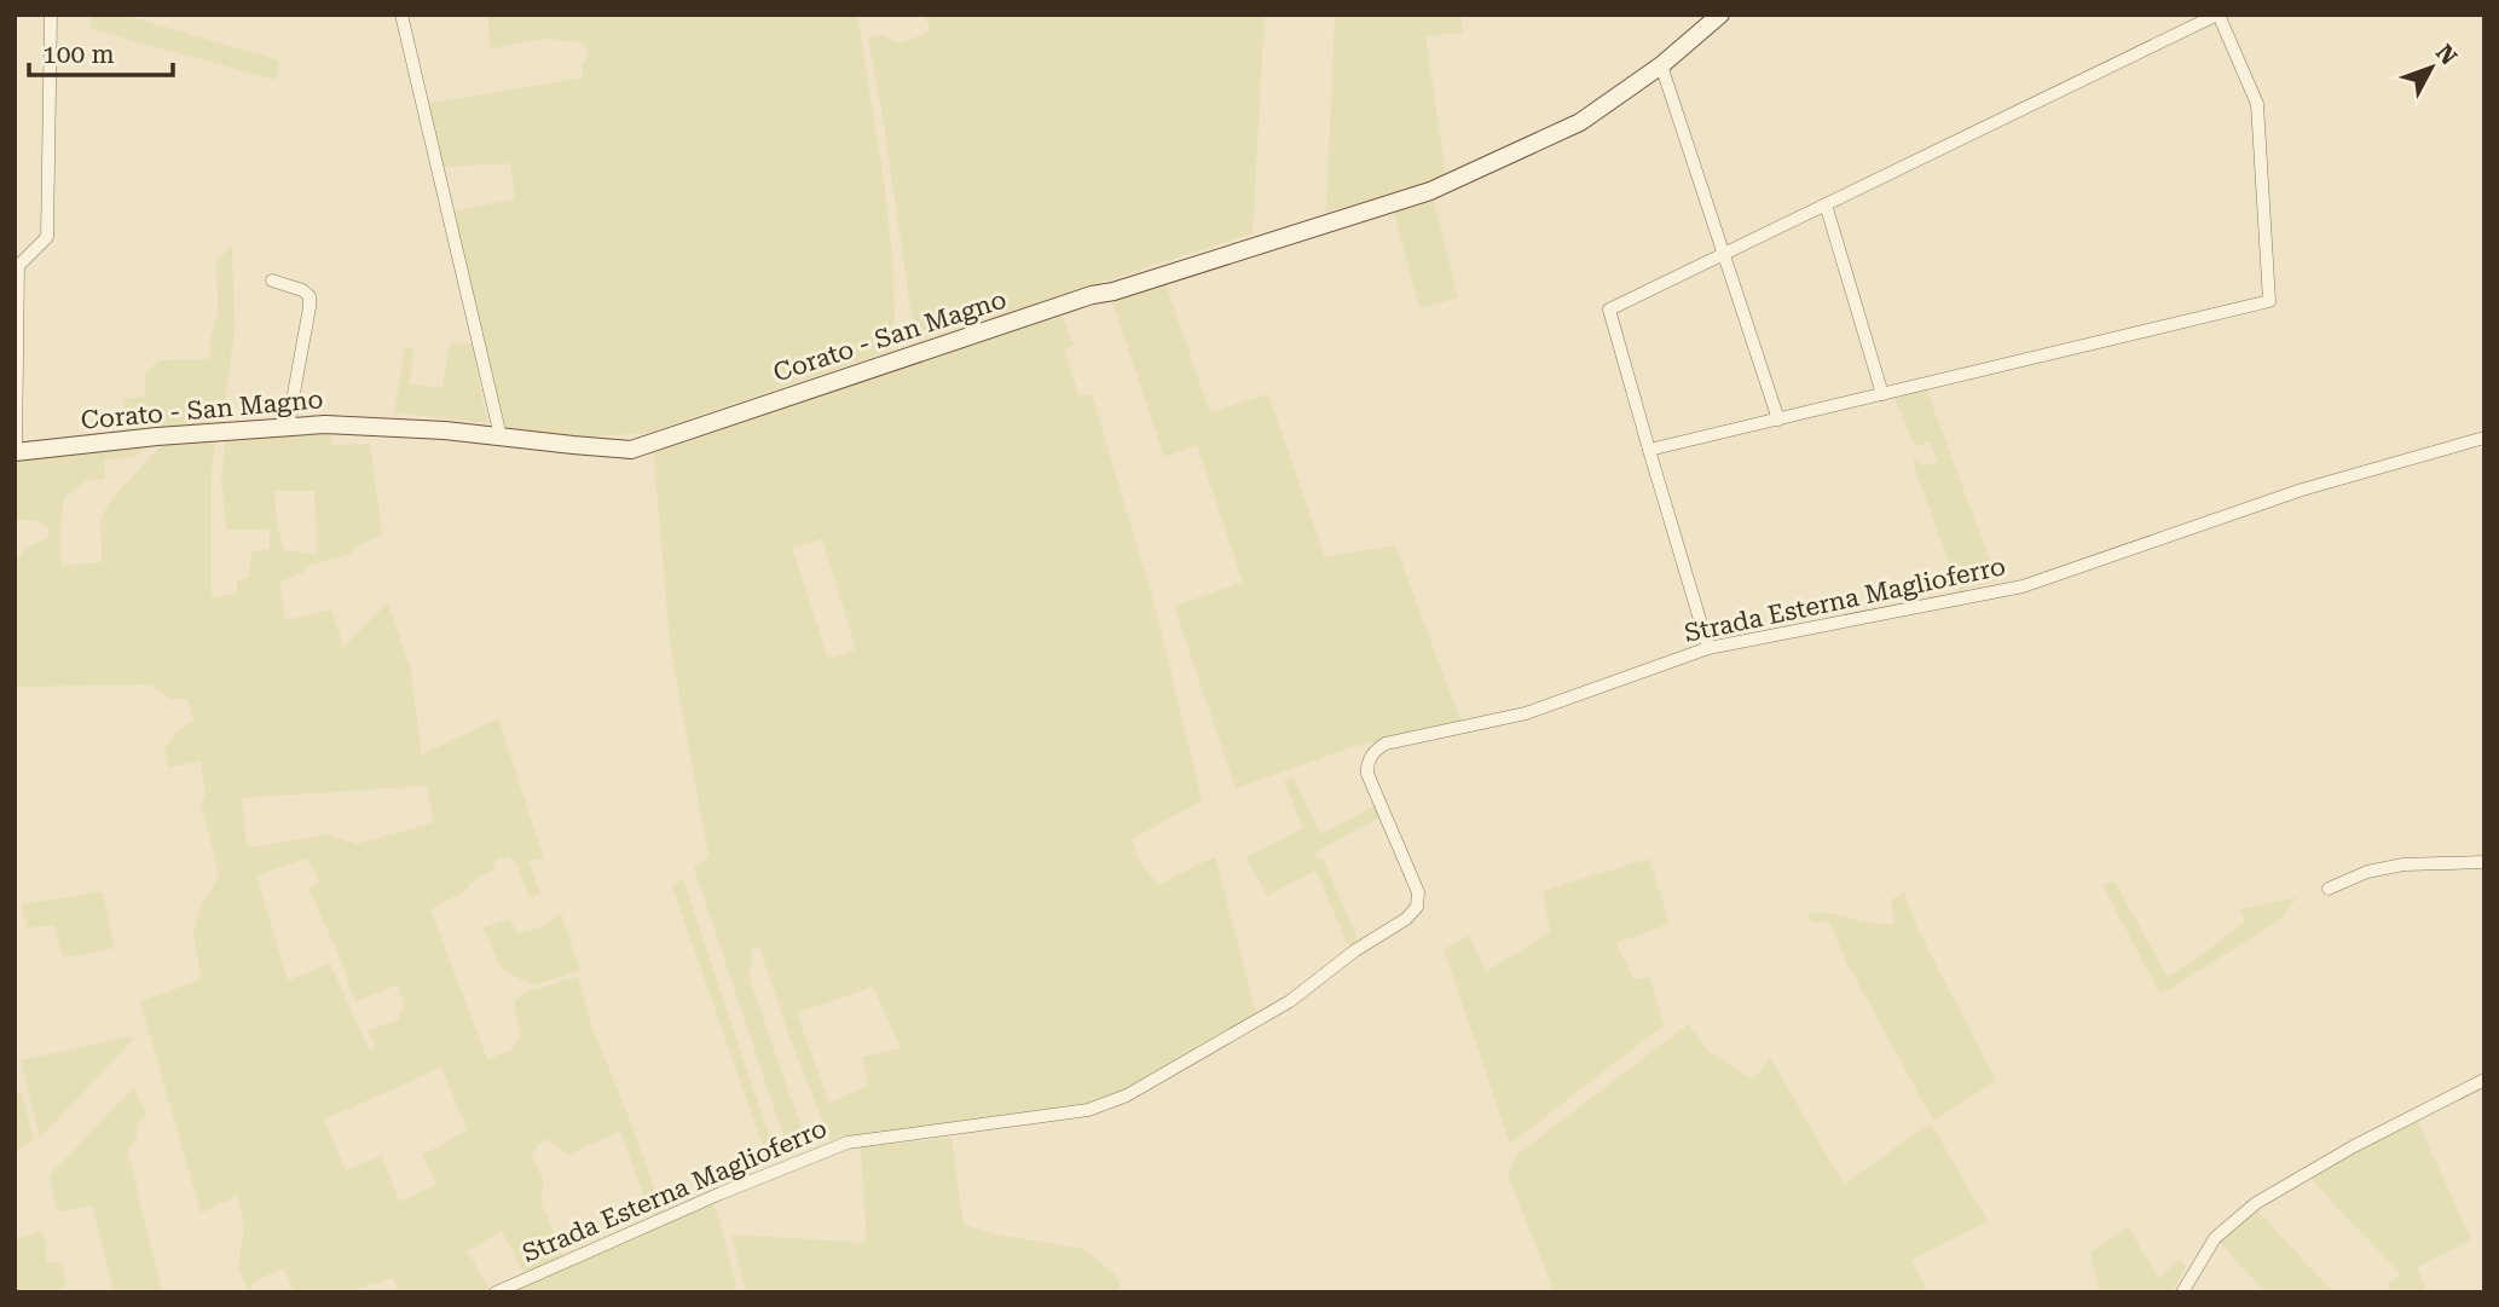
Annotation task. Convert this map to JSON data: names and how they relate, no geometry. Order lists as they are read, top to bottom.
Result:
{
  "streets": {
    "main road": ["Corato - San Magno"],
    "street": ["Strada Esterna Maglioferro"]
  },
  "scale_bar": "100 m",
  "north": "top right"
}
